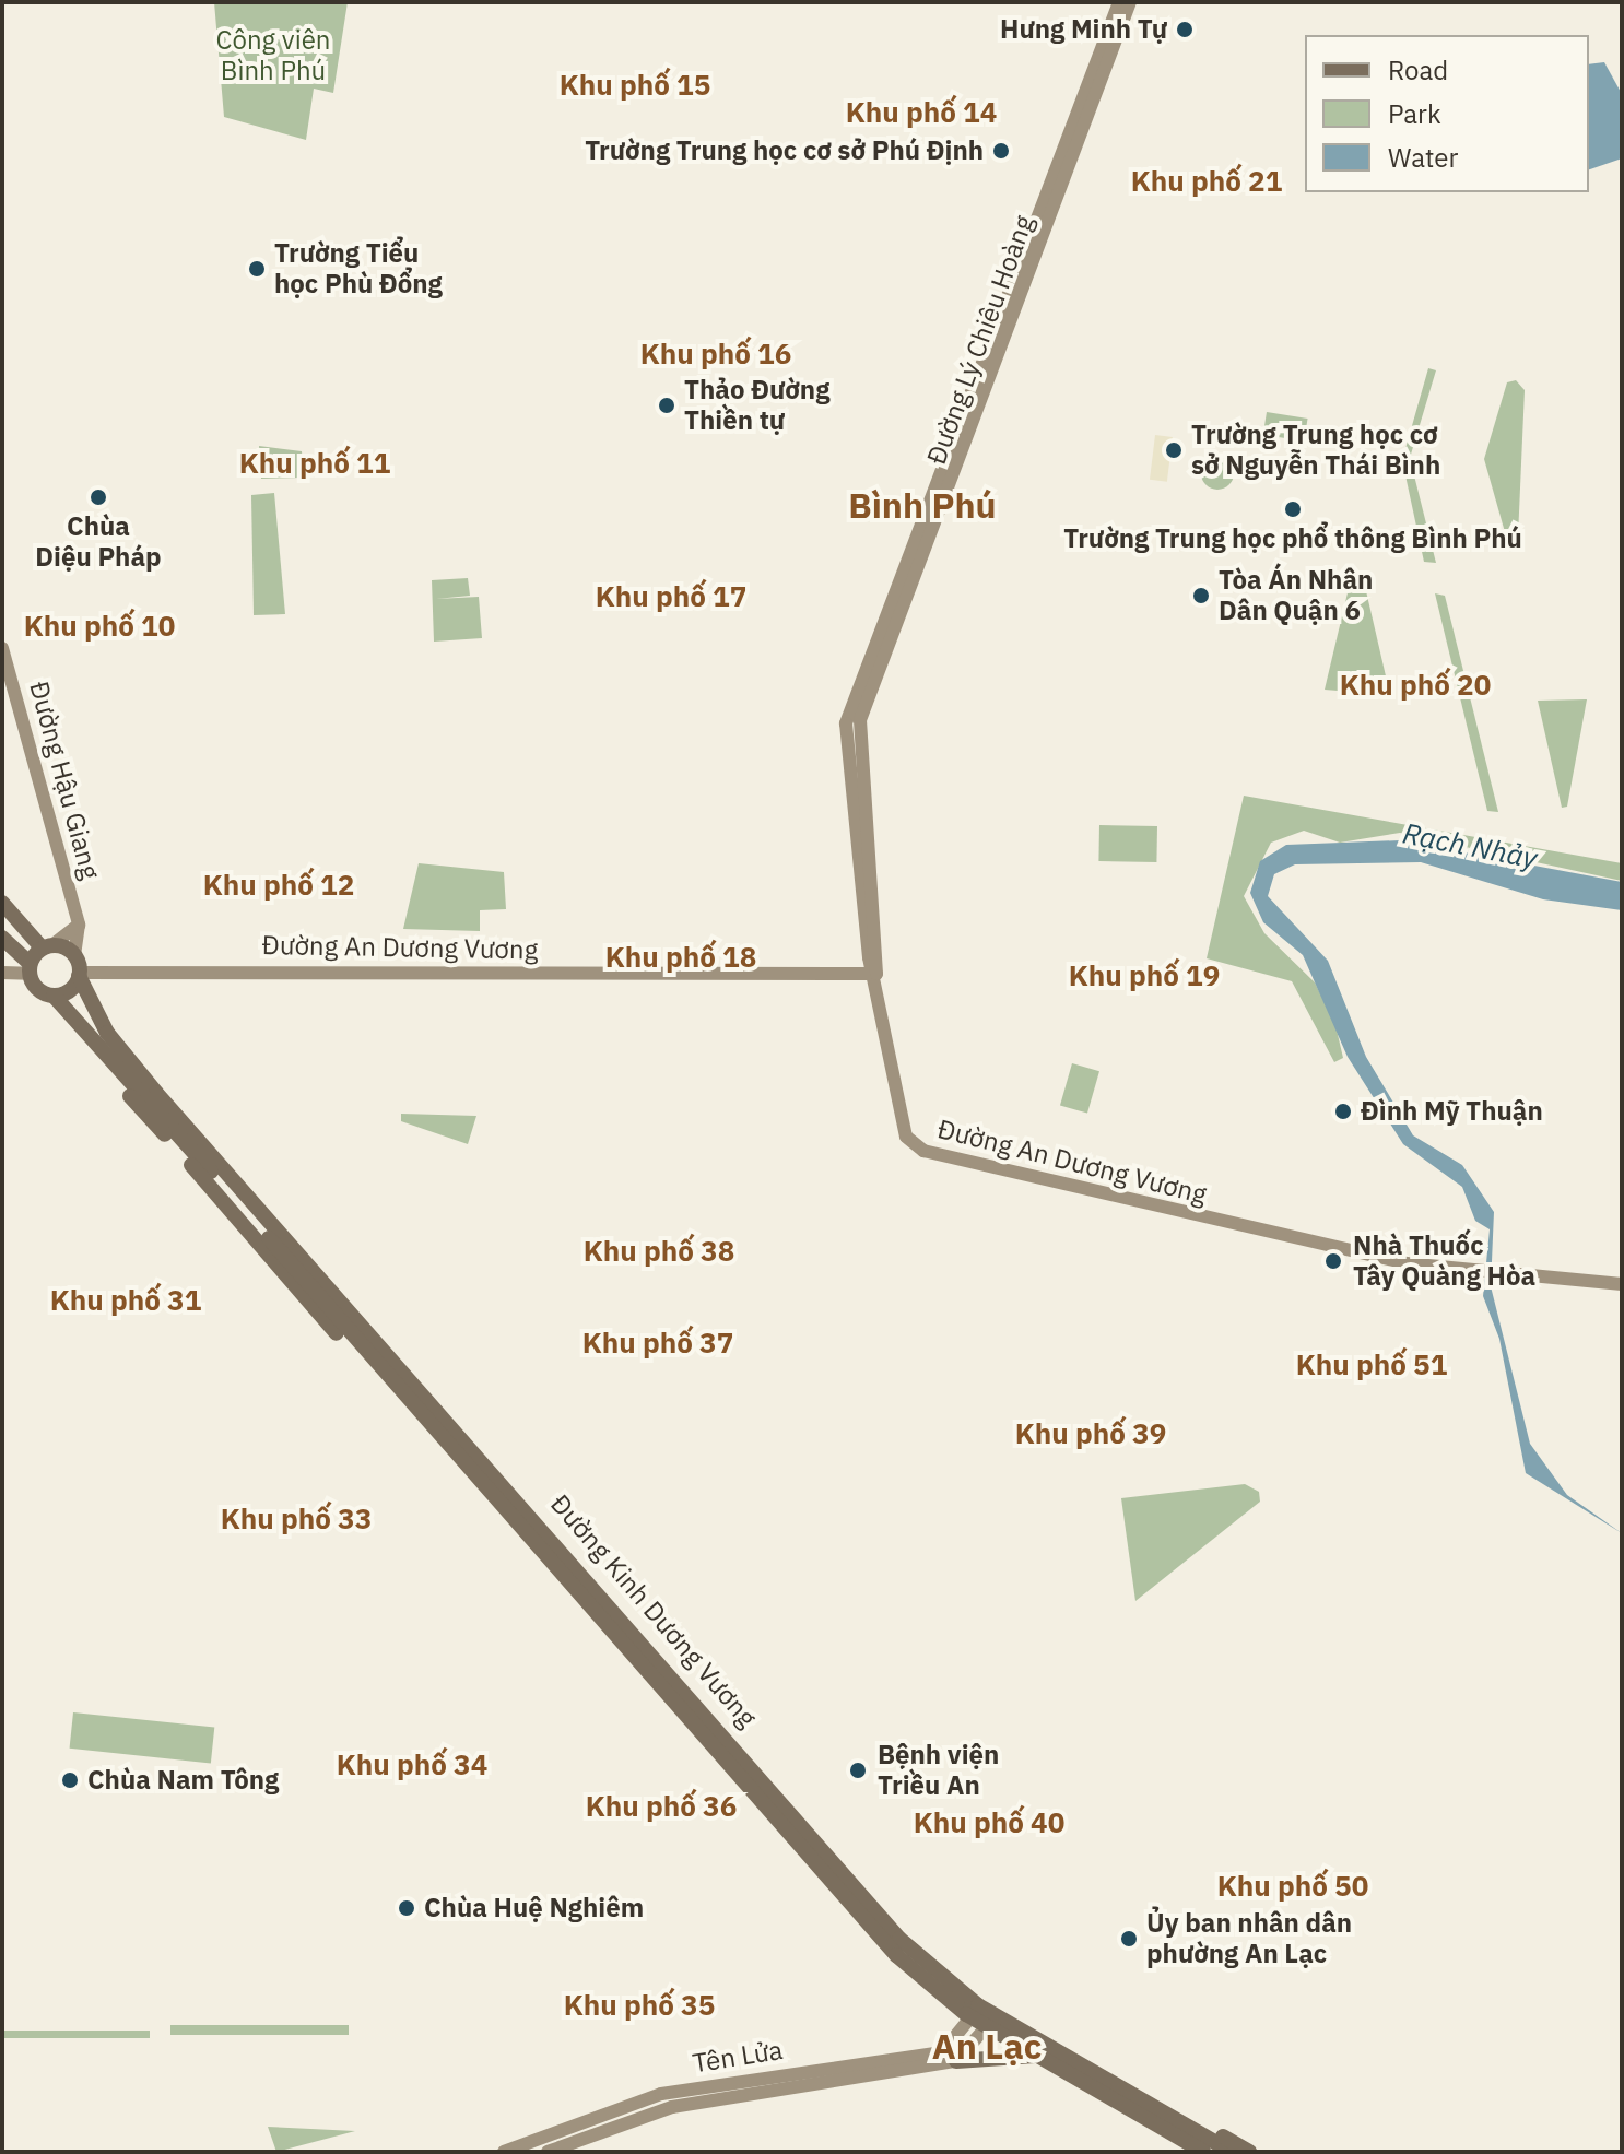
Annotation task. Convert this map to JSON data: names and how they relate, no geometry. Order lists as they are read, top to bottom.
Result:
{
  "streets": {
    "main road": [
      "Đường Lý Chiêu Hoàng",
      "Đường Hậu Giang",
      "Đường An Dương Vương",
      "Đường Kinh Dương Vương",
      "Tên Lửa"
    ]
  },
  "crossings": [
    ["Đường Lý Chiêu Hoàng", "Đường An Dương Vương"],
    ["Đường Hậu Giang", "Đường Kinh Dương Vương"],
    ["Đường An Dương Vương", "Đường Kinh Dương Vương"],
    ["Đường Kinh Dương Vương", "Tên Lửa"]
  ],
  "districts": [
    "Khu phố 15",
    "Khu phố 14",
    "Khu phố 21",
    "Khu phố 16",
    "Khu phố 11",
    "Bình Phú",
    "Khu phố 17",
    "Khu phố 10",
    "Khu phố 20",
    "Khu phố 12",
    "Khu phố 18",
    "Khu phố 19",
    "Khu phố 38",
    "Khu phố 31",
    "Khu phố 37",
    "Khu phố 51",
    "Khu phố 39",
    "Khu phố 33",
    "Khu phố 34",
    "Khu phố 36",
    "Khu phố 40",
    "Khu phố 50",
    "Khu phố 35",
    "An Lạc"
  ],
  "water": ["Rạch Nhảy"],
  "parks": ["Công viên Bình Phú"],
  "places": [
    "Hưng Minh Tự",
    "Trường Trung học cơ sở Phú Định",
    "Trường Tiểu học Phù Đổng",
    "Thảo Đường Thiền tự",
    "Trường Trung học cơ sở Nguyễn Thái Bình",
    "Chùa Diệu Pháp",
    "Trường Trung học phổ thông Bình Phú",
    "Tòa Án Nhân Dân Quận 6",
    "Đình Mỹ Thuận",
    "Nhà Thuốc Tây Quàng Hòa",
    "Bệnh viện Triều An",
    "Chùa Nam Tông",
    "Chùa Huệ Nghiêm",
    "Ủy ban nhân dân phường An Lạc"
  ],
  "legend": ["Road", "Park", "Water"]
}
